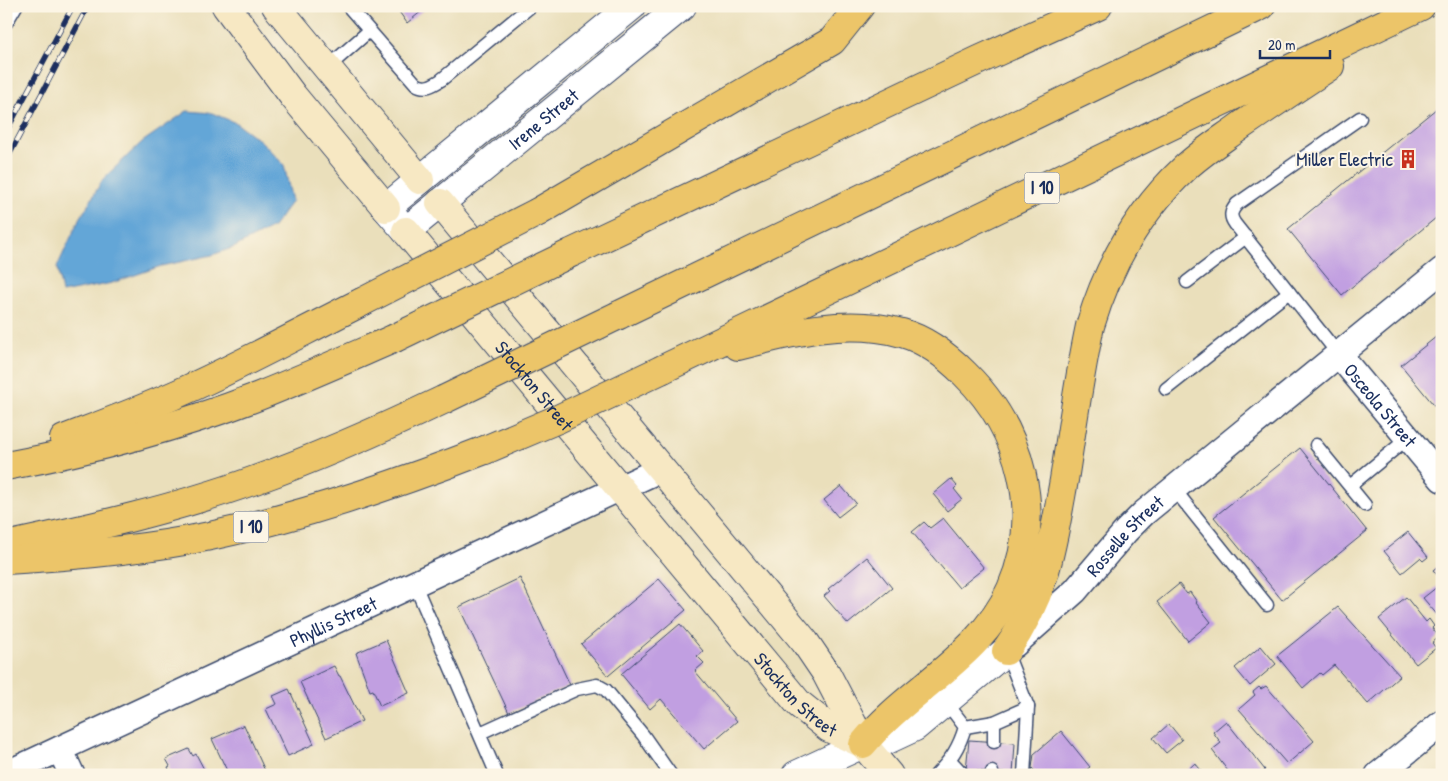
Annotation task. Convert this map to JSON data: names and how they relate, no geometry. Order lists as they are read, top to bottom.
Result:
{
  "streets": {
    "highway": ["I 10"],
    "main road": ["Stockton Street"],
    "street": [
      "Irene Street",
      "Osceola Street",
      "Rosselle Street",
      "Phyllis Street"
    ]
  },
  "crossings": [
    ["Irene Street", "Stockton Street"],
    ["Stockton Street", "Rosselle Street"],
    ["Stockton Street", "Phyllis Street"],
    ["Osceola Street", "Rosselle Street"]
  ],
  "places": {
    "building": ["Miller Electric"]
  },
  "scale_bar": "20 m"
}
